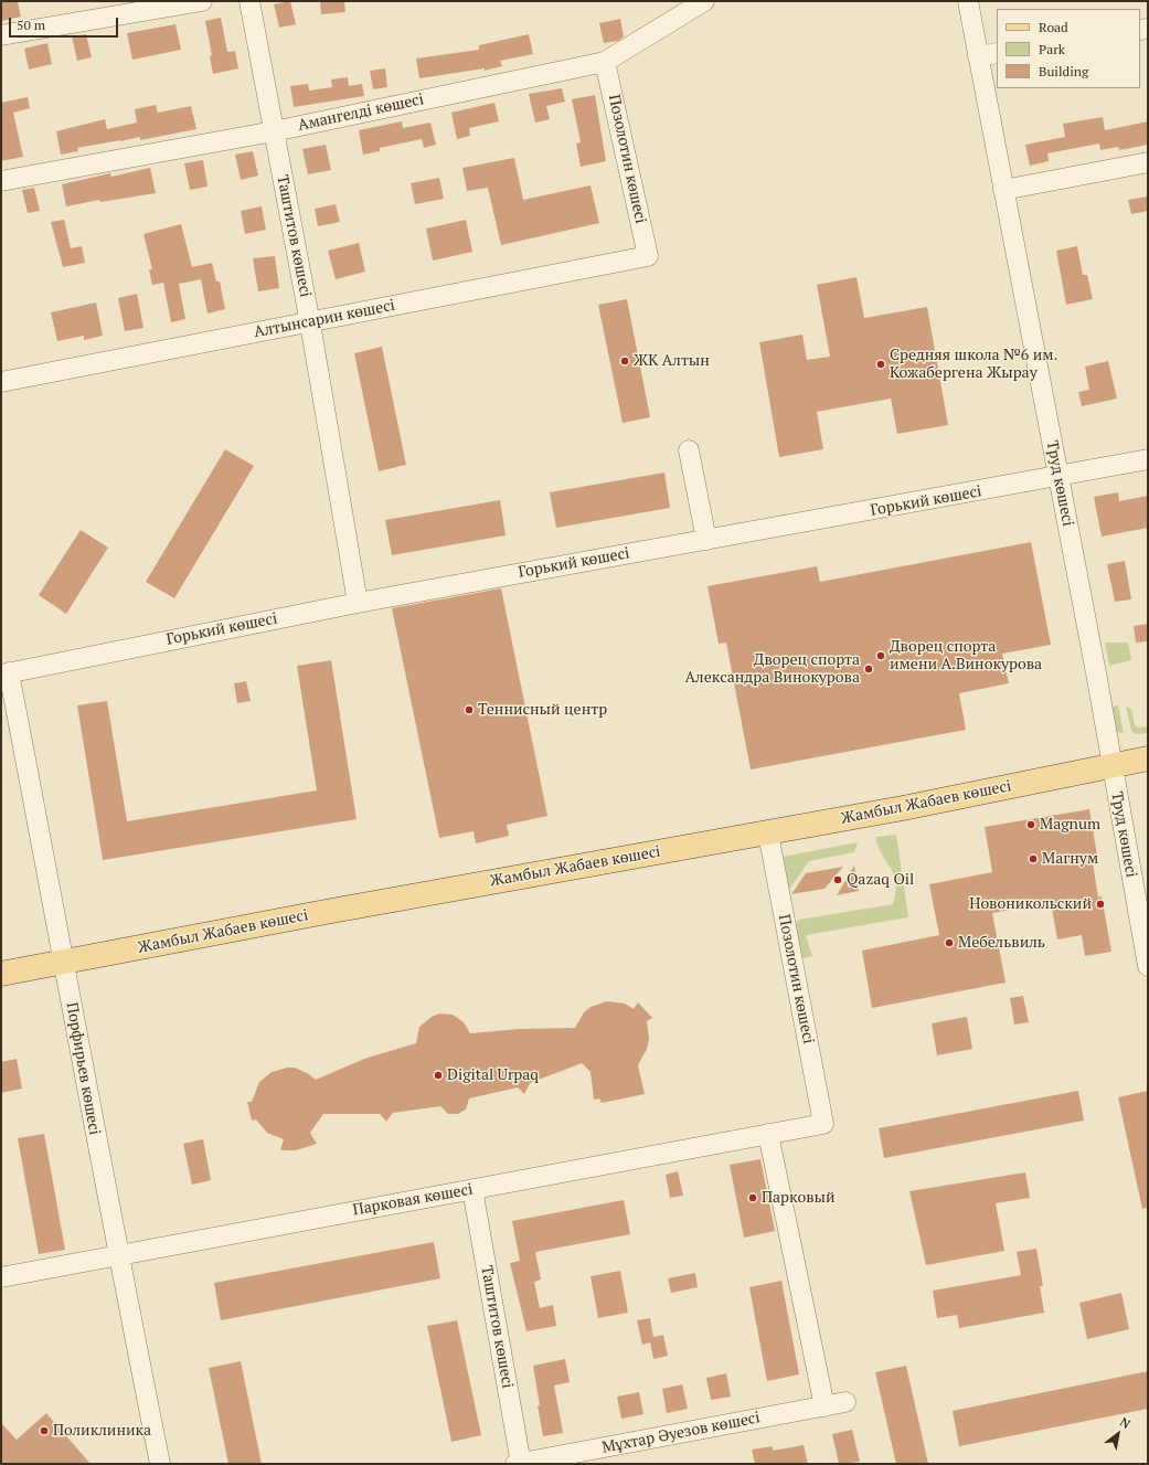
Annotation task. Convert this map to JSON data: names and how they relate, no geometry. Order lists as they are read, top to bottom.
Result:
{
  "streets": {
    "main road": ["Жамбыл Жабаев көшесі"],
    "street": [
      "Амангелді көшесі",
      "Позолотин көшесі",
      "Таштитов көшесі",
      "Алтынсарин көшесі",
      "Труд көшесі",
      "Горький көшесі",
      "Порфирьев көшесі",
      "Парковая көшесі",
      "Мұхтар Әуезов көшесі"
    ]
  },
  "crossings": [
    ["Амангелді көшесі", "Позолотин көшесі"],
    ["Амангелді көшесі", "Таштитов көшесі"],
    ["Позолотин көшесі", "Алтынсарин көшесі"],
    ["Позолотин көшесі", "Жамбыл Жабаев көшесі"],
    ["Позолотин көшесі", "Парковая көшесі"],
    ["Таштитов көшесі", "Алтынсарин көшесі"],
    ["Таштитов көшесі", "Горький көшесі"],
    ["Таштитов көшесі", "Парковая көшесі"],
    ["Таштитов көшесі", "Мұхтар Әуезов көшесі"],
    ["Труд көшесі", "Горький көшесі"],
    ["Труд көшесі", "Жамбыл Жабаев көшесі"],
    ["Горький көшесі", "Порфирьев көшесі"],
    ["Жамбыл Жабаев көшесі", "Порфирьев көшесі"],
    ["Порфирьев көшесі", "Парковая көшесі"]
  ],
  "places": [
    "ЖК Алтын",
    "Средняя школа №6 им. Кожабергена Жырау",
    "Дворец спорта имени А.Винокурова",
    "Дворец спорта Александра Винокурова",
    "Теннисный центр",
    "Magnum",
    "Магнум",
    "Qazaq Oil",
    "Новоникольский",
    "Мебельвиль",
    "Digital Urpaq",
    "Парковый",
    "Поликлиника"
  ],
  "legend": ["Road", "Park", "Building"],
  "scale_bar": "50 m",
  "north": "top right"
}
